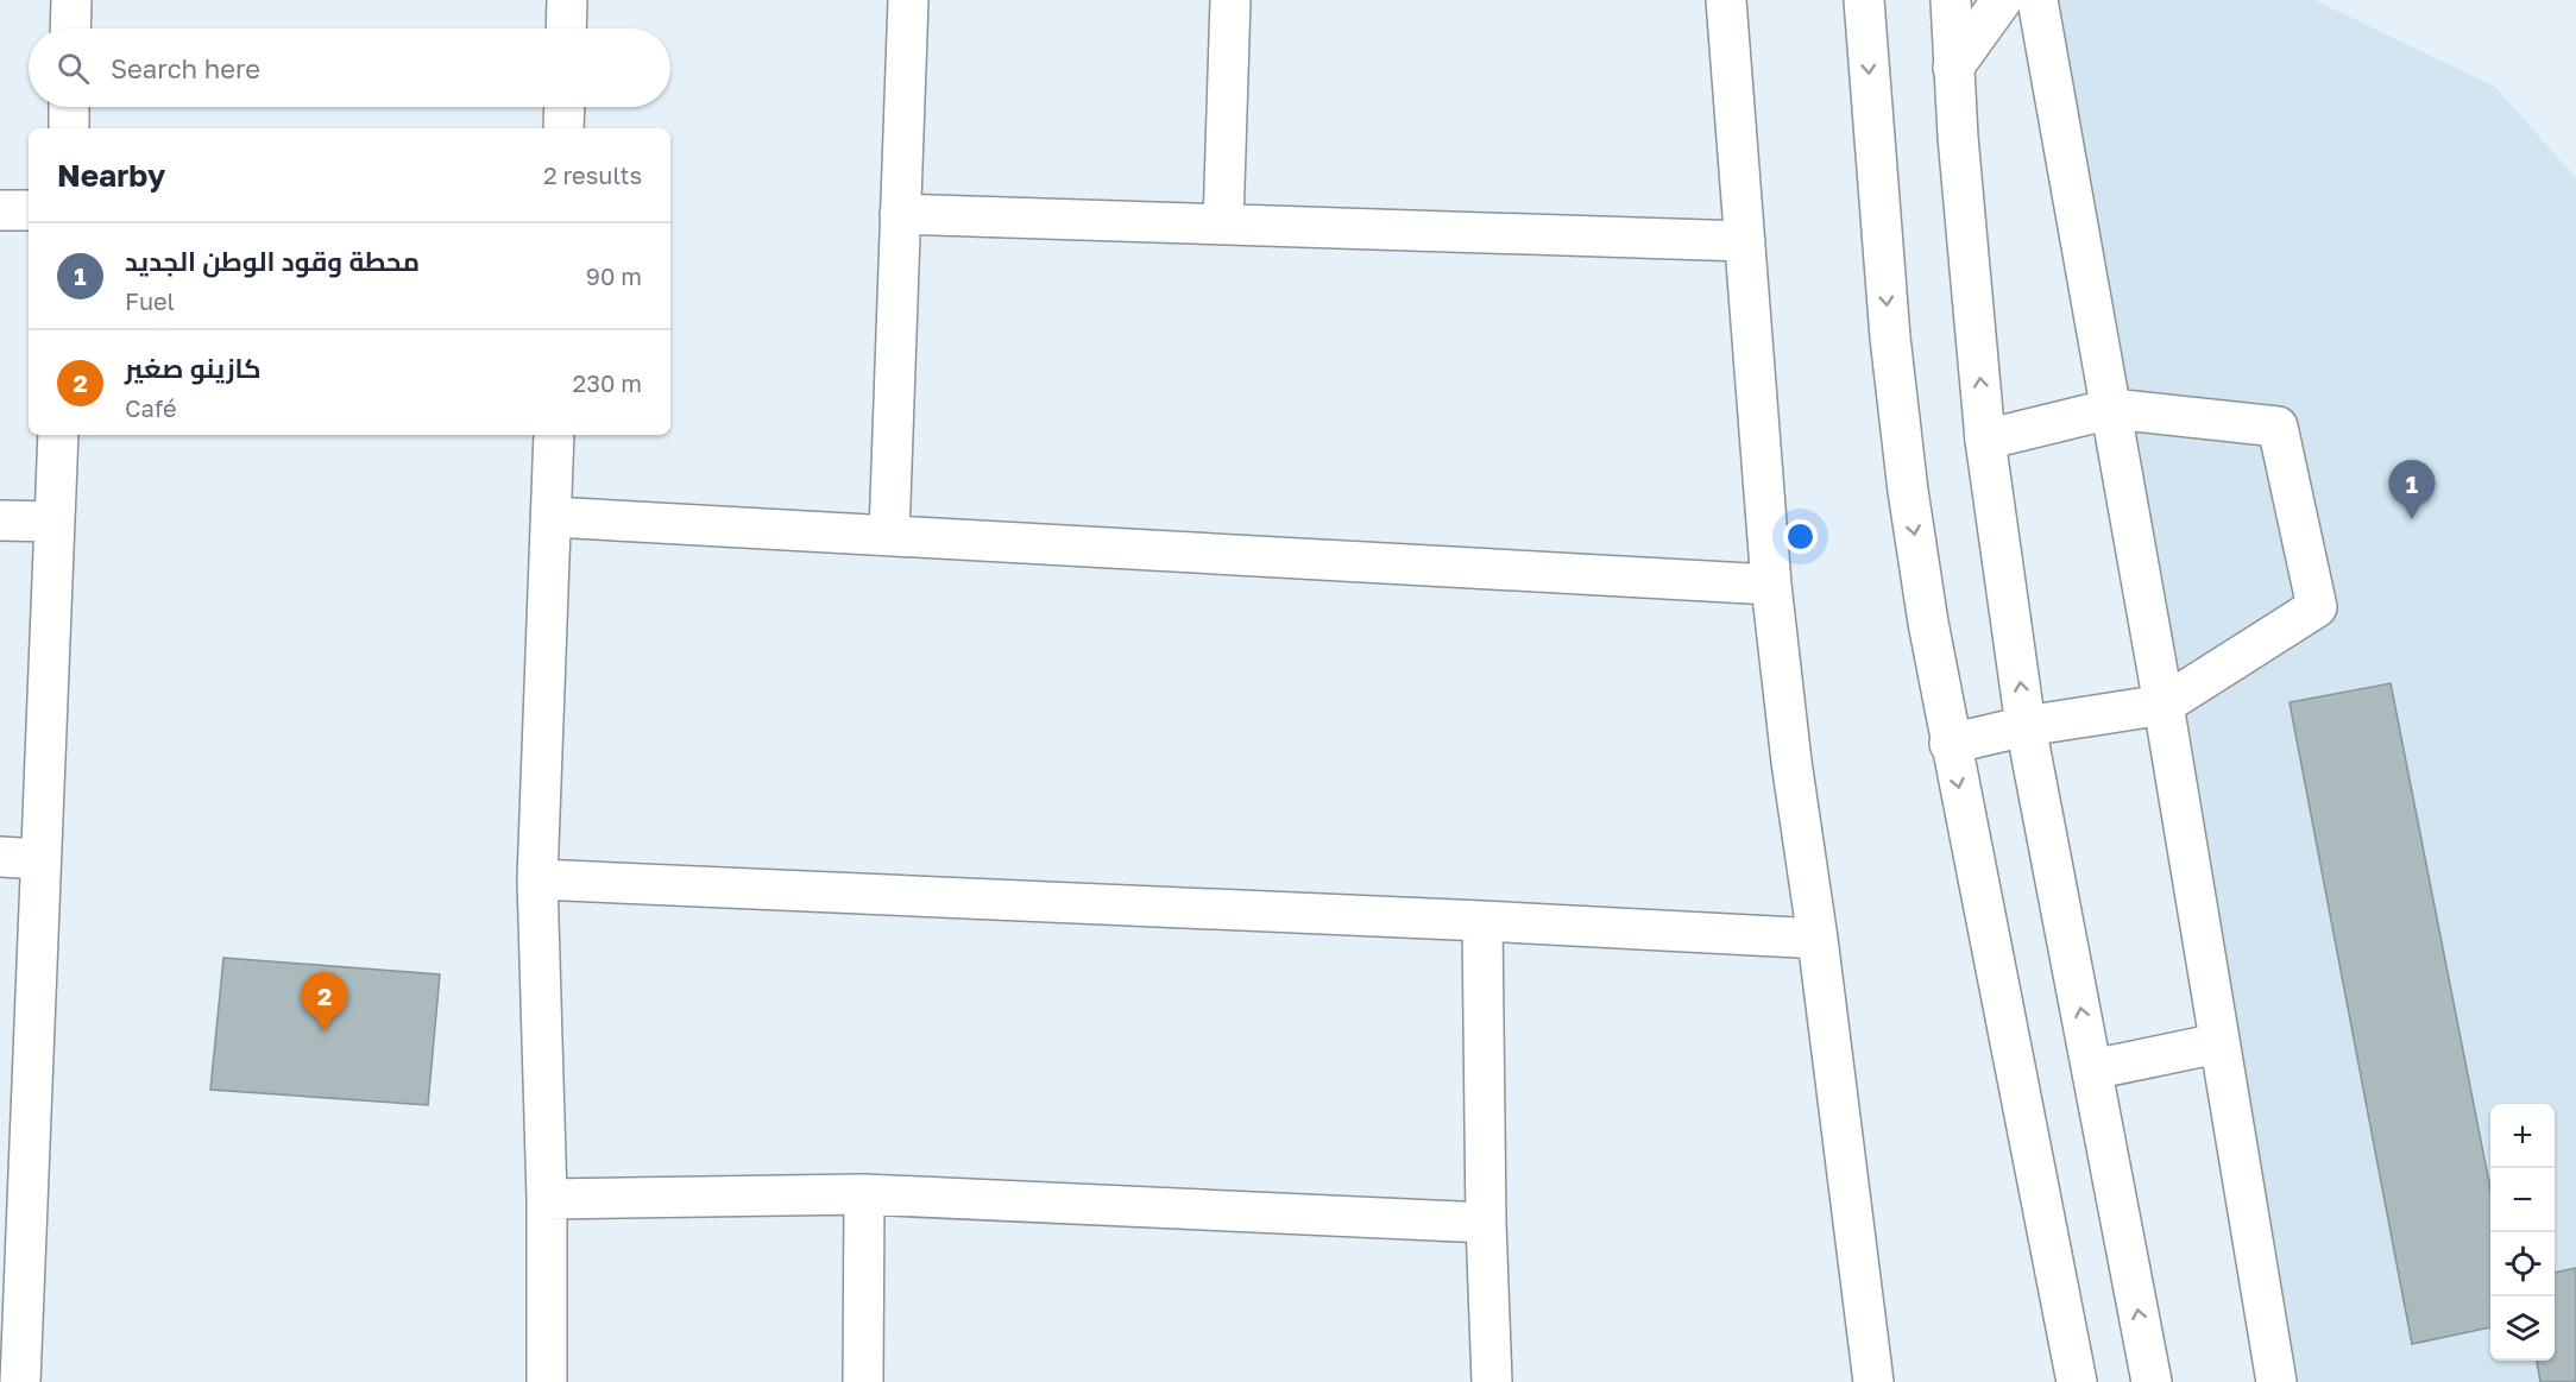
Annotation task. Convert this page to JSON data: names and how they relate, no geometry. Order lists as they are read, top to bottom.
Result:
{
  "page": {
    "search": "Search here",
    "heading": ["Nearby", "2 results"],
    "list": [
      {
        "mark": "1",
        "name": "محطة وقود الوطن الجديد",
        "note": "Fuel",
        "value": "90 m"
      },
      {
        "mark": "2",
        "name": "كازينو صغير",
        "note": "Café",
        "value": "230 m"
      }
    ],
    "pins": ["1", "2"],
    "map_buttons": ["+", "−"]
  }
}
